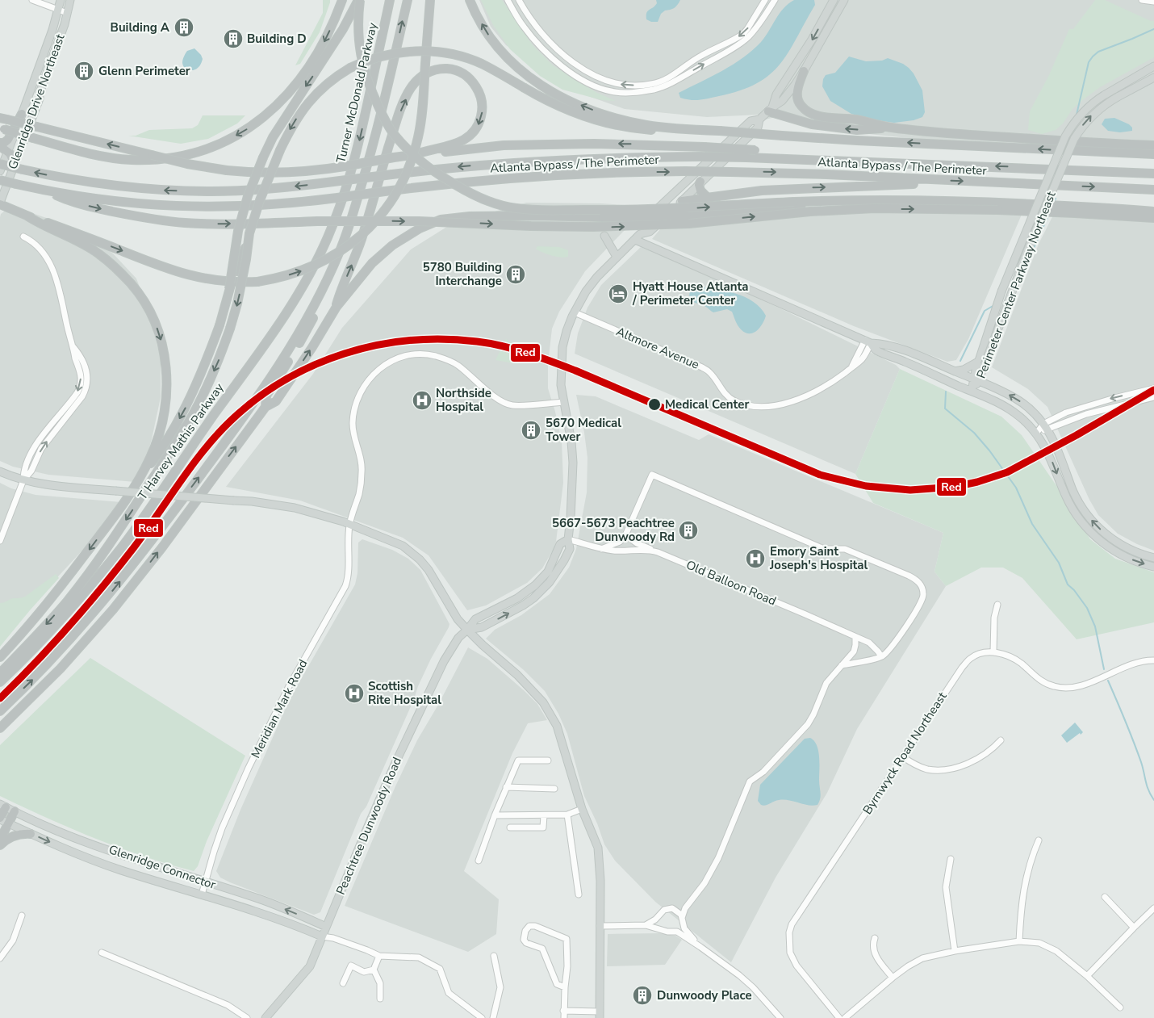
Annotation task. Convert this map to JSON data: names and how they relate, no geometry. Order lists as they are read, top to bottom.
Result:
{
  "streets": {
    "highway": ["Turner McDonald Parkway", "Atlanta Bypass / The Perimeter", "T Harvey Mathis Parkway"],
    "main road": [
      "Glenridge Drive Northeast",
      "Perimeter Center Parkway Northeast",
      "Peachtree Dunwoody Road",
      "Glenridge Connector"
    ],
    "street": [
      "Altmore Avenue",
      "Old Balloon Road",
      "Meridian Mark Road",
      "Byrnwyck Road Northeast"
    ]
  },
  "crossings": [
    ["Turner McDonald Parkway", "T Harvey Mathis Parkway"],
    ["Meridian Mark Road", "Glenridge Connector"],
    ["Peachtree Dunwoody Road", "Glenridge Connector"]
  ],
  "places": {
    "building": [
      "Building A",
      "Building D",
      "Glenn Perimeter",
      "5780 Building Interchange",
      "5670 Medical Tower",
      "5667-5673 Peachtree Dunwoody Rd",
      "Dunwoody Place"
    ],
    "hotel": ["Hyatt House Atlanta / Perimeter Center"],
    "hospital": ["Northside Hospital", "Emory Saint Joseph's Hospital", "Scottish Rite Hospital"],
    "other": ["Medical Center"]
  },
  "lines": ["transit line Red"]
}
